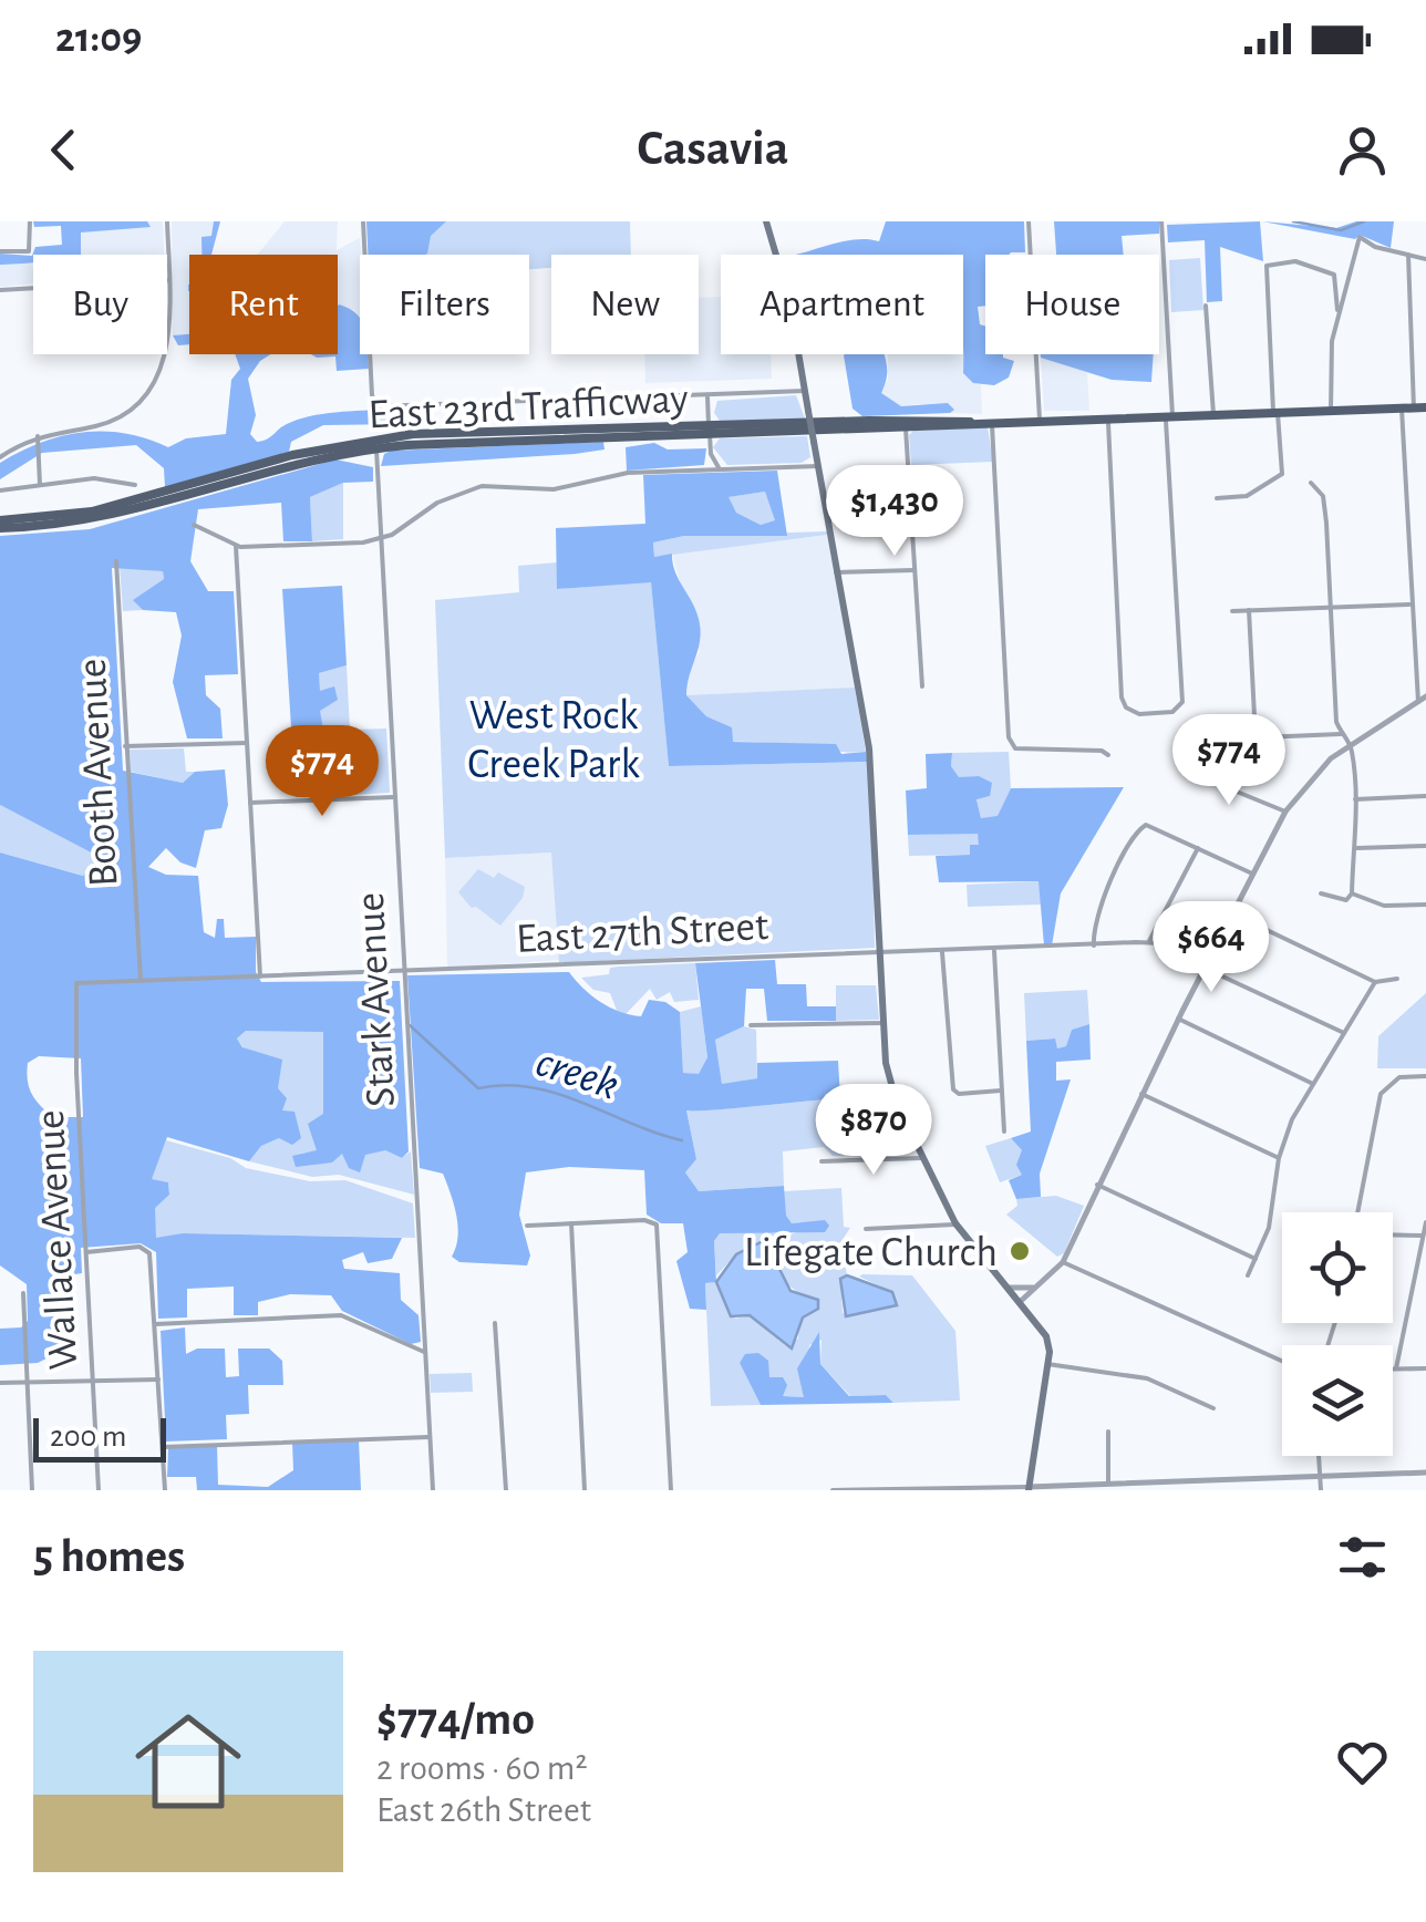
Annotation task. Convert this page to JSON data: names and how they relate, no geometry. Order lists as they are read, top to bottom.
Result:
{
  "streets": {
    "main road": ["East 23rd Trafficway"],
    "street": [
      "Booth Avenue",
      "East 27th Street",
      "Stark Avenue",
      "Wallace Avenue"
    ]
  },
  "crossings": [
    ["East 23rd Trafficway", "Stark Avenue"],
    ["Booth Avenue", "East 27th Street"],
    ["East 27th Street", "Stark Avenue"],
    ["East 27th Street", "Wallace Avenue"]
  ],
  "water": ["creek"],
  "parks": ["West Rock Creek Park"],
  "places": ["Lifegate Church"],
  "scale_bar": "200 m",
  "page": {
    "status": "21:09",
    "header": "Casavia",
    "chip": [
      "Buy",
      "Rent",
      "Filters",
      "New",
      "Apartment",
      "House"
    ],
    "price": [
      "$1,430",
      "$774",
      "$774",
      "$664",
      "$870"
    ],
    "scale": "200 m",
    "heading": "5 homes",
    "list": [
      {
        "name": "$774/mo",
        "note": "2 rooms · 60 m² · East 26th Street"
      }
    ]
  }
}
